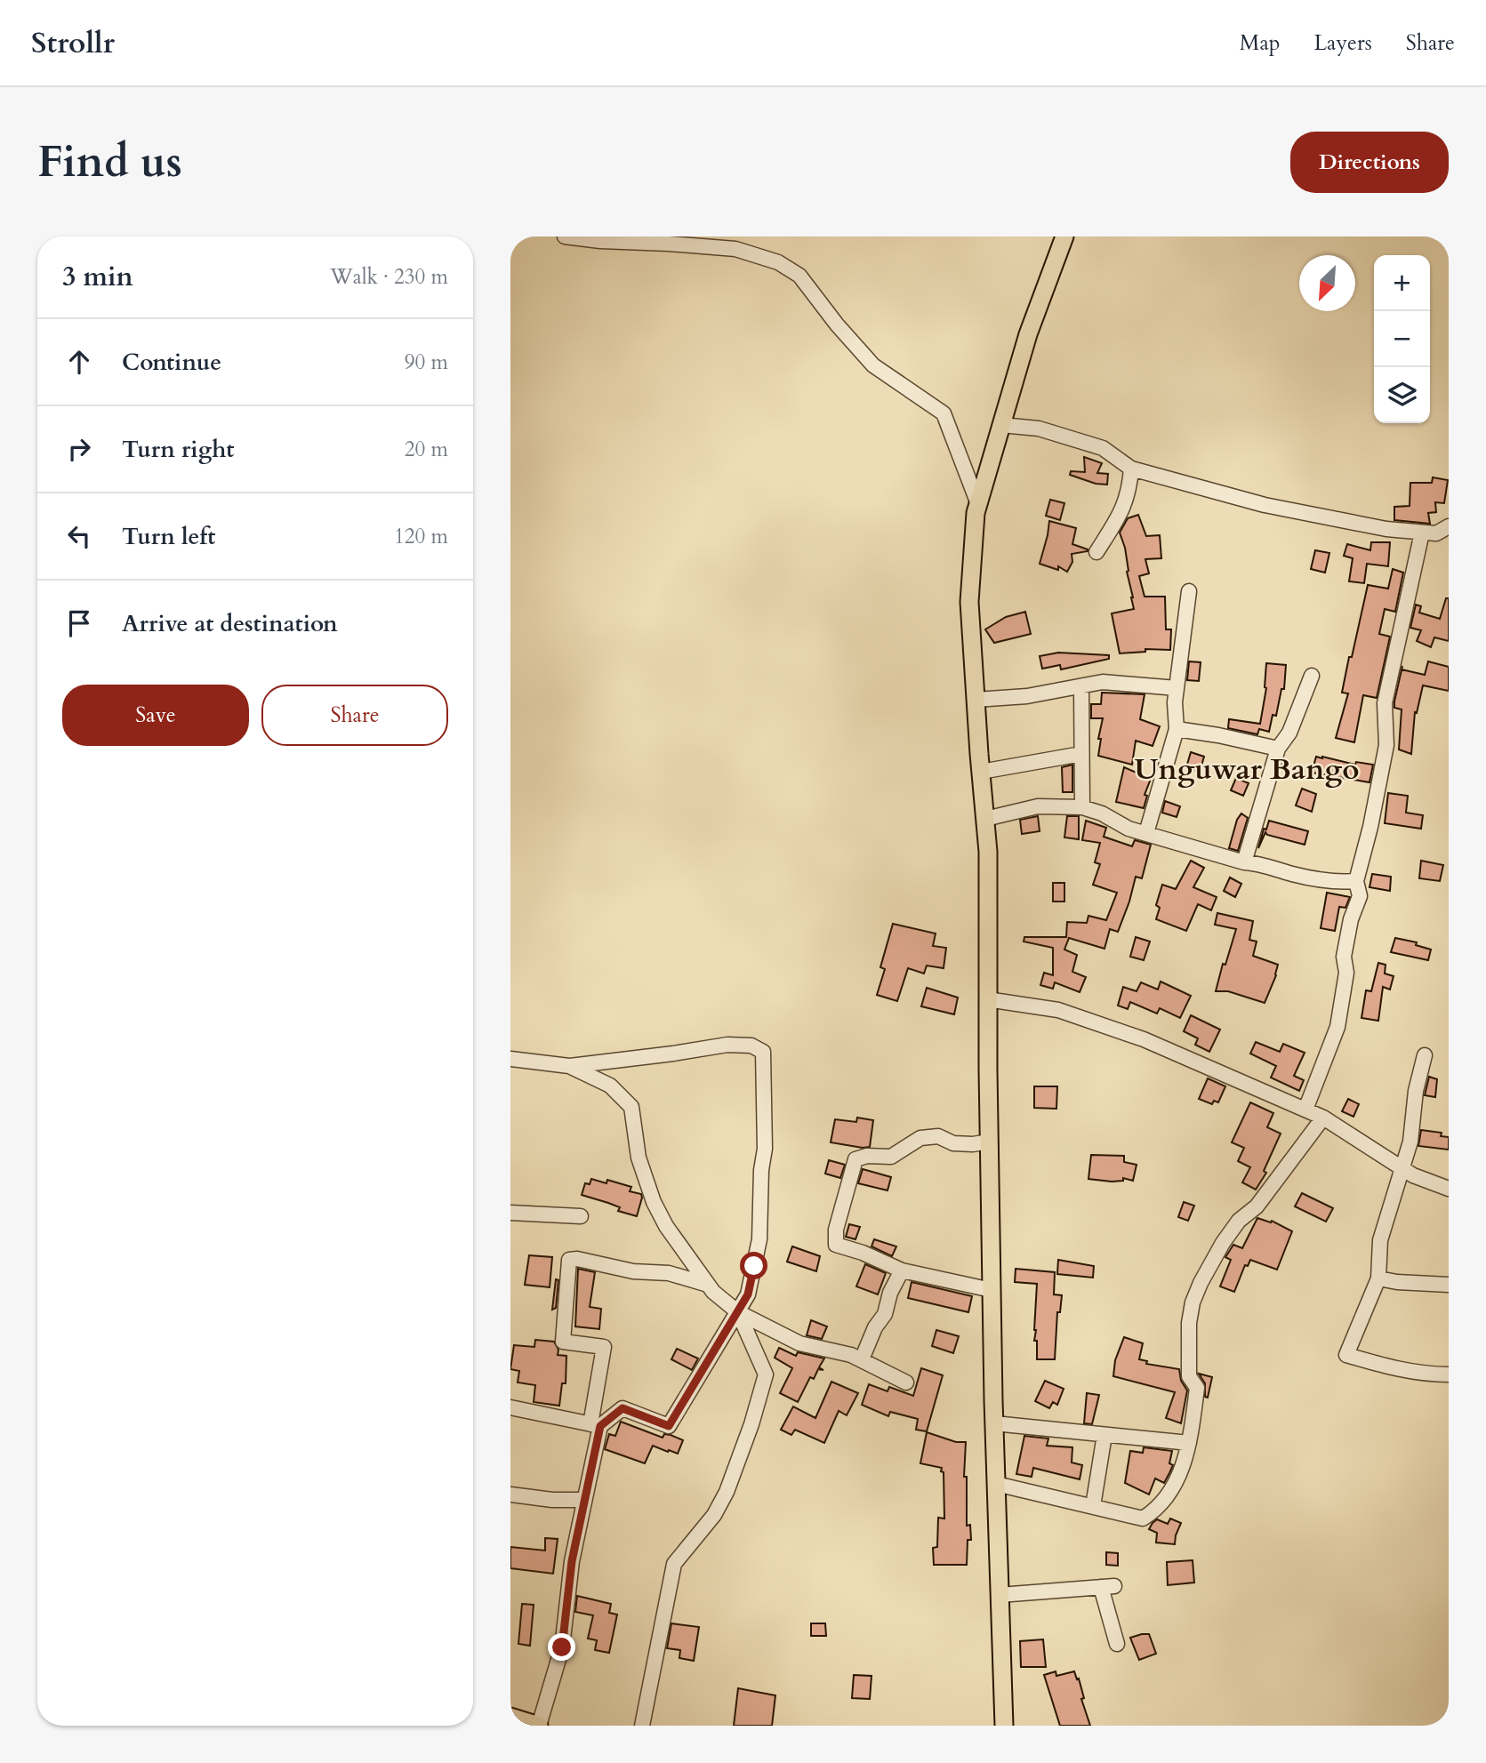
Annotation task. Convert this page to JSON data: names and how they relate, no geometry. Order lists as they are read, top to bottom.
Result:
{
  "districts": ["Unguwar Bango"],
  "north": "bottom left",
  "page": {
    "header": "Strollr",
    "nav": ["Map", "Layers", "Share"],
    "buttons": [
      "Directions",
      ["Save", "Share"]
    ],
    "title": "Find us",
    "heading": ["3 min", "Walk · 230 m"],
    "map_buttons": ["+", "−"],
    "list": [
      ["Continue", "90 m"],
      ["Turn right", "20 m"],
      ["Turn left", "120 m"],
      "Arrive at destination"
    ]
  }
}
